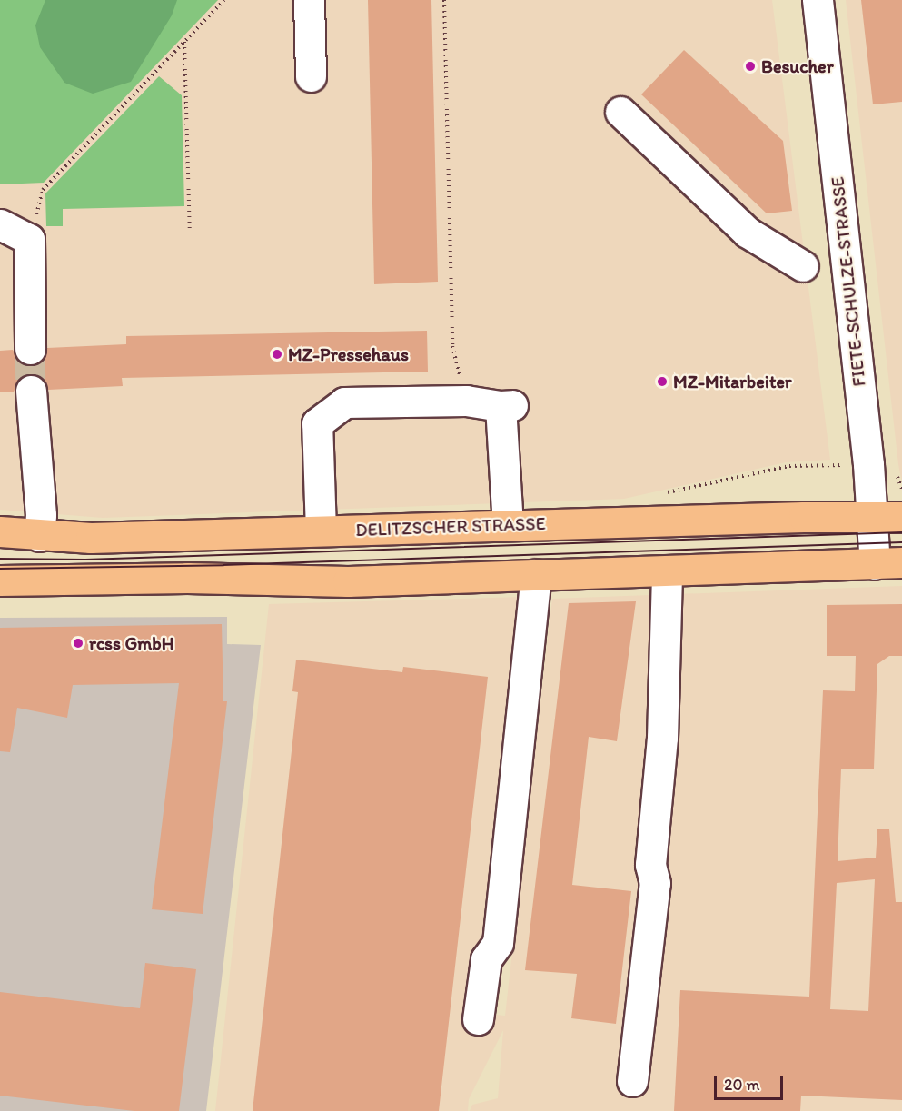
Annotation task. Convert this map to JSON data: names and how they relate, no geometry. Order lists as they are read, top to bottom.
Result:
{
  "streets": {
    "main road": ["DELITZSCHER STRASSE"],
    "street": ["FIETE-SCHULZE-STRASSE"]
  },
  "crossings": [
    ["FIETE-SCHULZE-STRASSE", "DELITZSCHER STRASSE"]
  ],
  "places": [
    "Besucher",
    "MZ-Pressehaus",
    "MZ-Mitarbeiter",
    "rcss GmbH"
  ],
  "scale_bar": "20 m"
}
